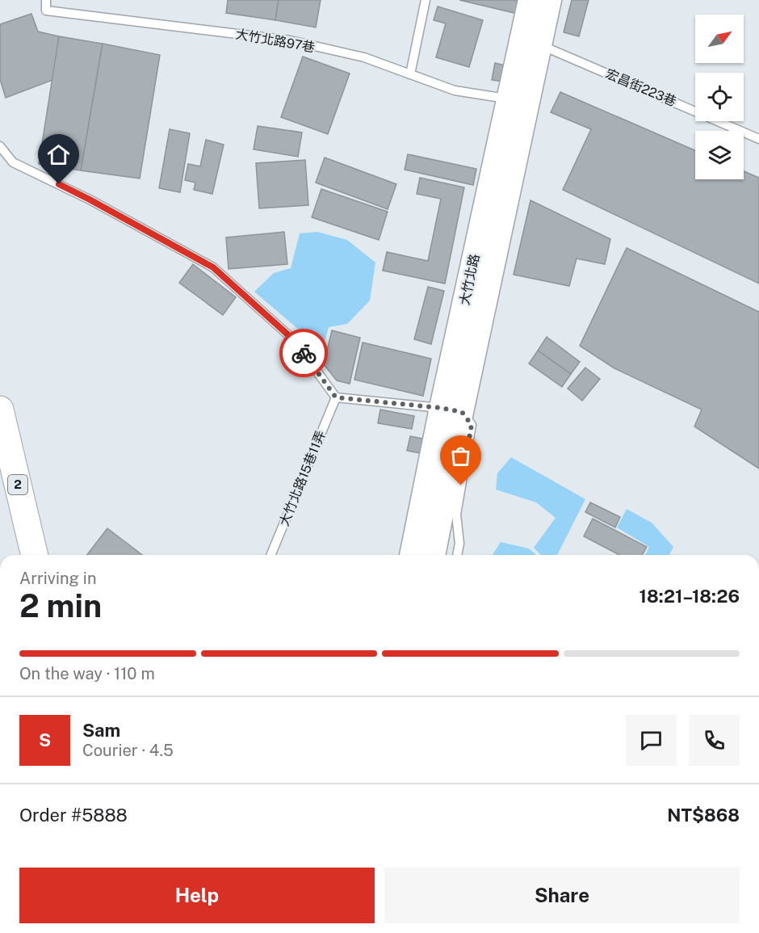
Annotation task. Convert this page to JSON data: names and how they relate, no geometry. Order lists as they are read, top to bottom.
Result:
{
  "streets": {
    "highway": ["2"],
    "street": ["大竹北路"],
    "lane": ["大竹北路97巷", "宏昌街223巷", "大竹北路15巷11弄"]
  },
  "crossings": [
    ["大竹北路97巷", "大竹北路"],
    ["宏昌街223巷", "大竹北路"]
  ],
  "north": "top right",
  "page": {
    "heading": ["2 min", "Arriving in", "18:21–18:26"],
    "panel": [
      "Sam",
      "Courier · 4.5",
      "Order #5888",
      "NT$868"
    ],
    "bar": "On the way · 110 m",
    "round": "S",
    "buttons": ["Help", "Share"]
  }
}
